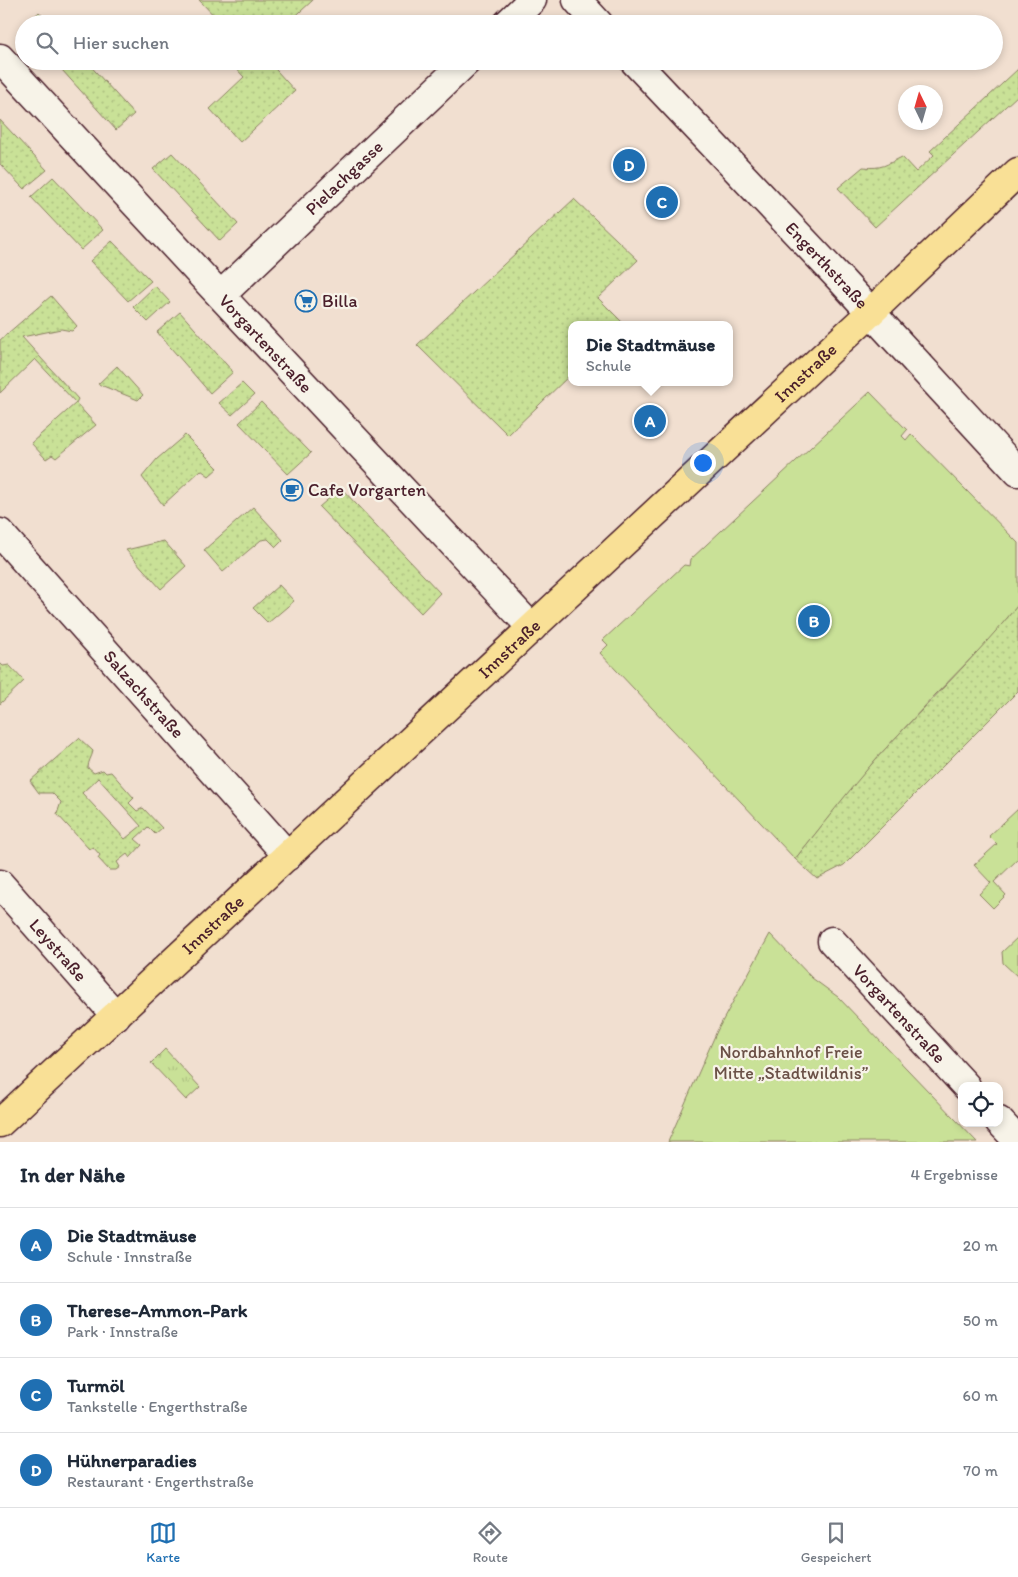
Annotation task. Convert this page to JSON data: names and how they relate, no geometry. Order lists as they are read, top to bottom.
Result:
{
  "streets": {
    "main road": ["Innstraße"],
    "street": [
      "Pielachgasse",
      "Engerthstraße",
      "Vorgartenstraße",
      "Salzachstraße",
      "Leystraße"
    ]
  },
  "crossings": [
    ["Pielachgasse", "Vorgartenstraße"],
    ["Engerthstraße", "Innstraße"],
    ["Vorgartenstraße", "Innstraße"],
    ["Innstraße", "Salzachstraße"],
    ["Innstraße", "Leystraße"]
  ],
  "parks": ["Nordbahnhof Freie Mitte „Stadtwildnis”"],
  "places": {
    "supermarket": ["Billa"],
    "cafe": ["Cafe Vorgarten"]
  },
  "north": "top",
  "page": {
    "search": "Hier suchen",
    "pins": [
      "D",
      "C",
      "A",
      "B"
    ],
    "popup": ["Die Stadtmäuse", "Schule"],
    "heading": ["In der Nähe", "4 Ergebnisse"],
    "list": [
      {
        "mark": "A",
        "name": "Die Stadtmäuse",
        "note": "Schule · Innstraße",
        "value": "20 m"
      },
      {
        "mark": "B",
        "name": "Therese-Ammon-Park",
        "note": "Park · Innstraße",
        "value": "50 m"
      },
      {
        "mark": "C",
        "name": "Turmöl",
        "note": "Tankstelle · Engerthstraße",
        "value": "60 m"
      },
      {
        "mark": "D",
        "name": "Hühnerparadies",
        "note": "Restaurant · Engerthstraße",
        "value": "70 m"
      }
    ],
    "nav": ["Karte", "Route", "Gespeichert"]
  }
}
